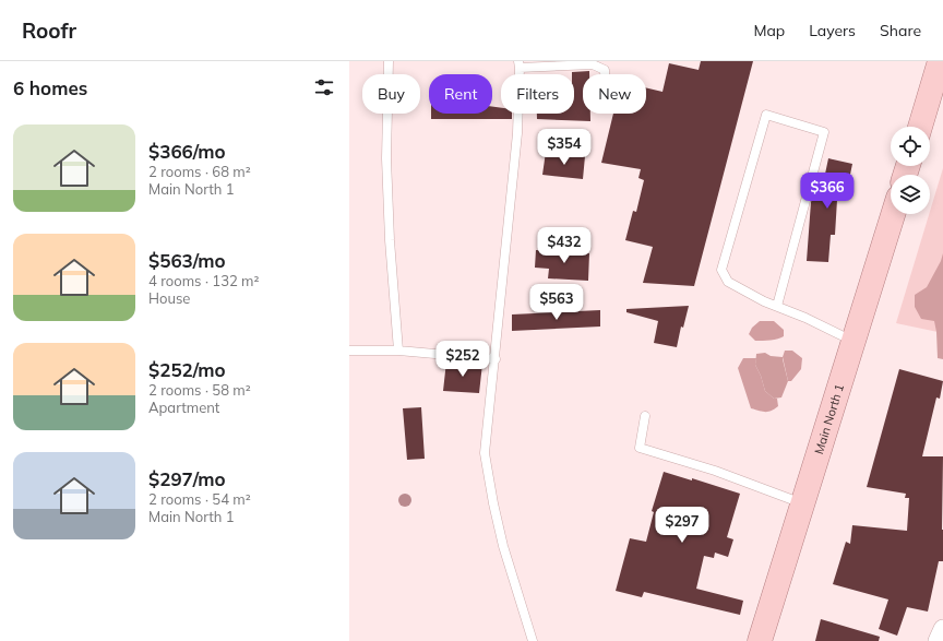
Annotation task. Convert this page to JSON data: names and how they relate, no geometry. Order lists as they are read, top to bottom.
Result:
{
  "streets": {
    "main road": ["Main North 1"]
  },
  "page": {
    "header": "Roofr",
    "nav": ["Map", "Layers", "Share"],
    "heading": "6 homes",
    "chip": [
      "Buy",
      "Rent",
      "Filters",
      "New"
    ],
    "list": [
      {
        "name": "$366/mo",
        "note": "2 rooms · 68 m² · Main North 1"
      },
      {
        "name": "$563/mo",
        "note": "4 rooms · 132 m² · House"
      },
      {
        "name": "$252/mo",
        "note": "2 rooms · 58 m² · Apartment"
      },
      {
        "name": "$297/mo",
        "note": "2 rooms · 54 m² · Main North 1"
      }
    ],
    "price": [
      "$354",
      "$366",
      "$432",
      "$563",
      "$252",
      "$297"
    ]
  }
}
